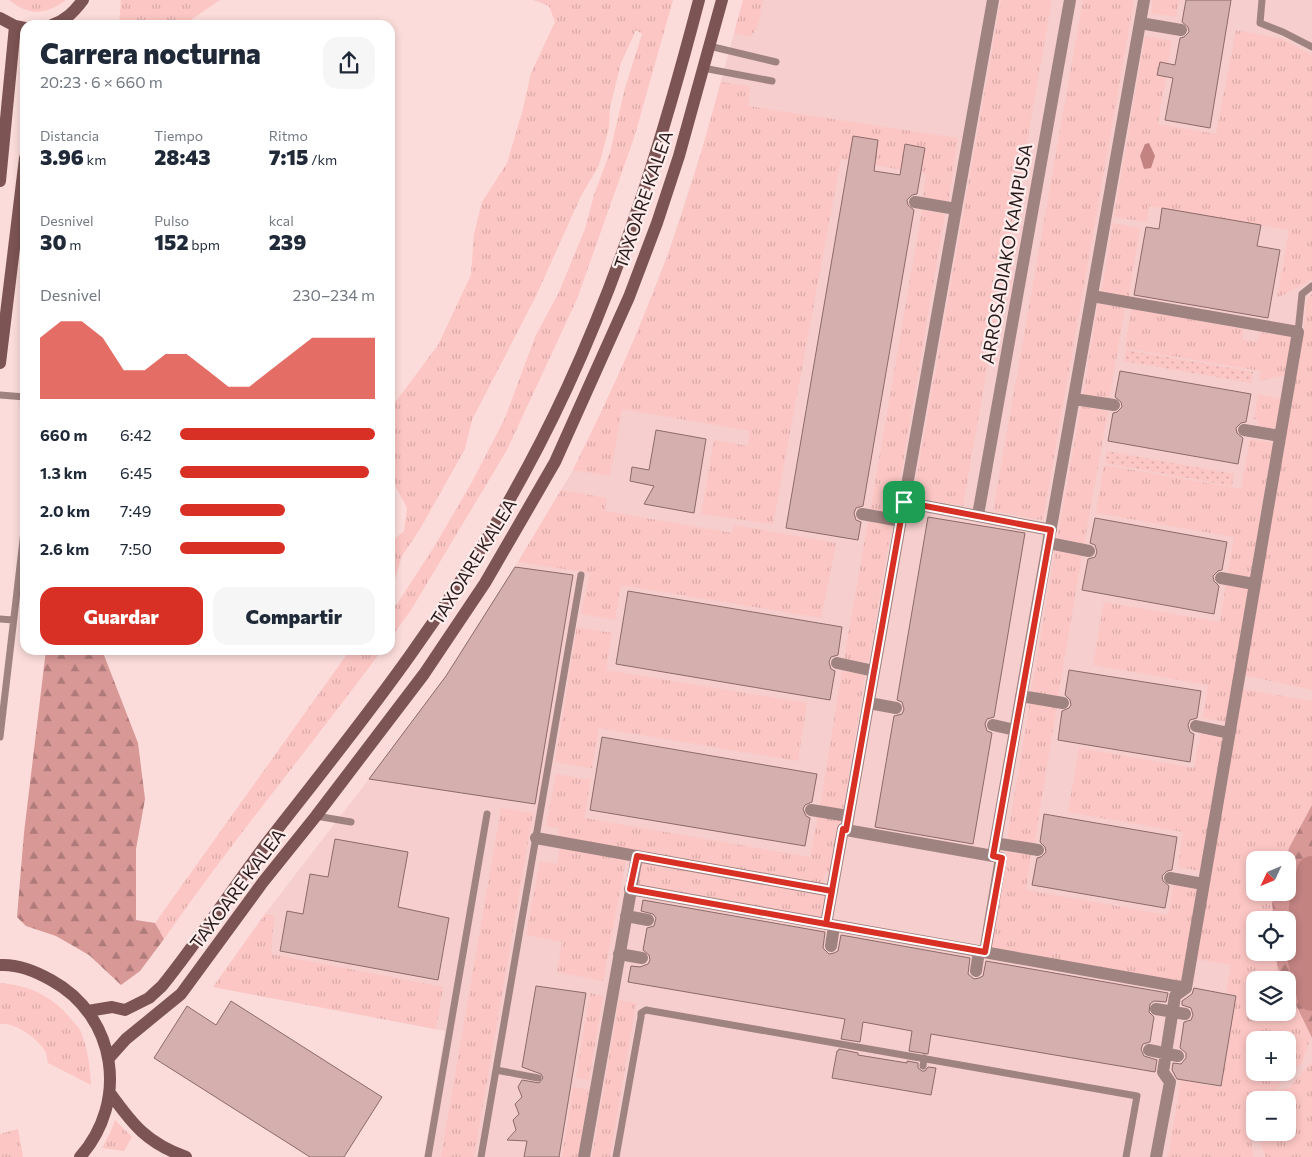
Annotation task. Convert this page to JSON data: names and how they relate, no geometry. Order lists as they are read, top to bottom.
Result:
{
  "streets": {
    "street": ["TAXOARE KALEA", "ARROSADIAKO KAMPUSA"]
  },
  "north": "bottom left",
  "page": {
    "heading": ["Carrera nocturna", "20:23 · 6 × 660 m"],
    "stats": [
      ["Distancia", "3.96 km"],
      ["Tiempo", "28:43"],
      ["Ritmo", "7:15 /km"],
      ["Desnivel", "30 m"],
      ["Pulso", "152 bpm"],
      ["kcal", "239"]
    ],
    "chart": ["Desnivel", "230–234 m"],
    "list": [
      {
        "name": "660 m",
        "note": "6:42"
      },
      {
        "name": "1.3 km",
        "note": "6:45"
      },
      {
        "name": "2.0 km",
        "note": "7:49"
      },
      {
        "name": "2.6 km",
        "note": "7:50"
      }
    ],
    "buttons": ["Guardar", "Compartir"],
    "map_buttons": ["+", "−"]
  }
}
